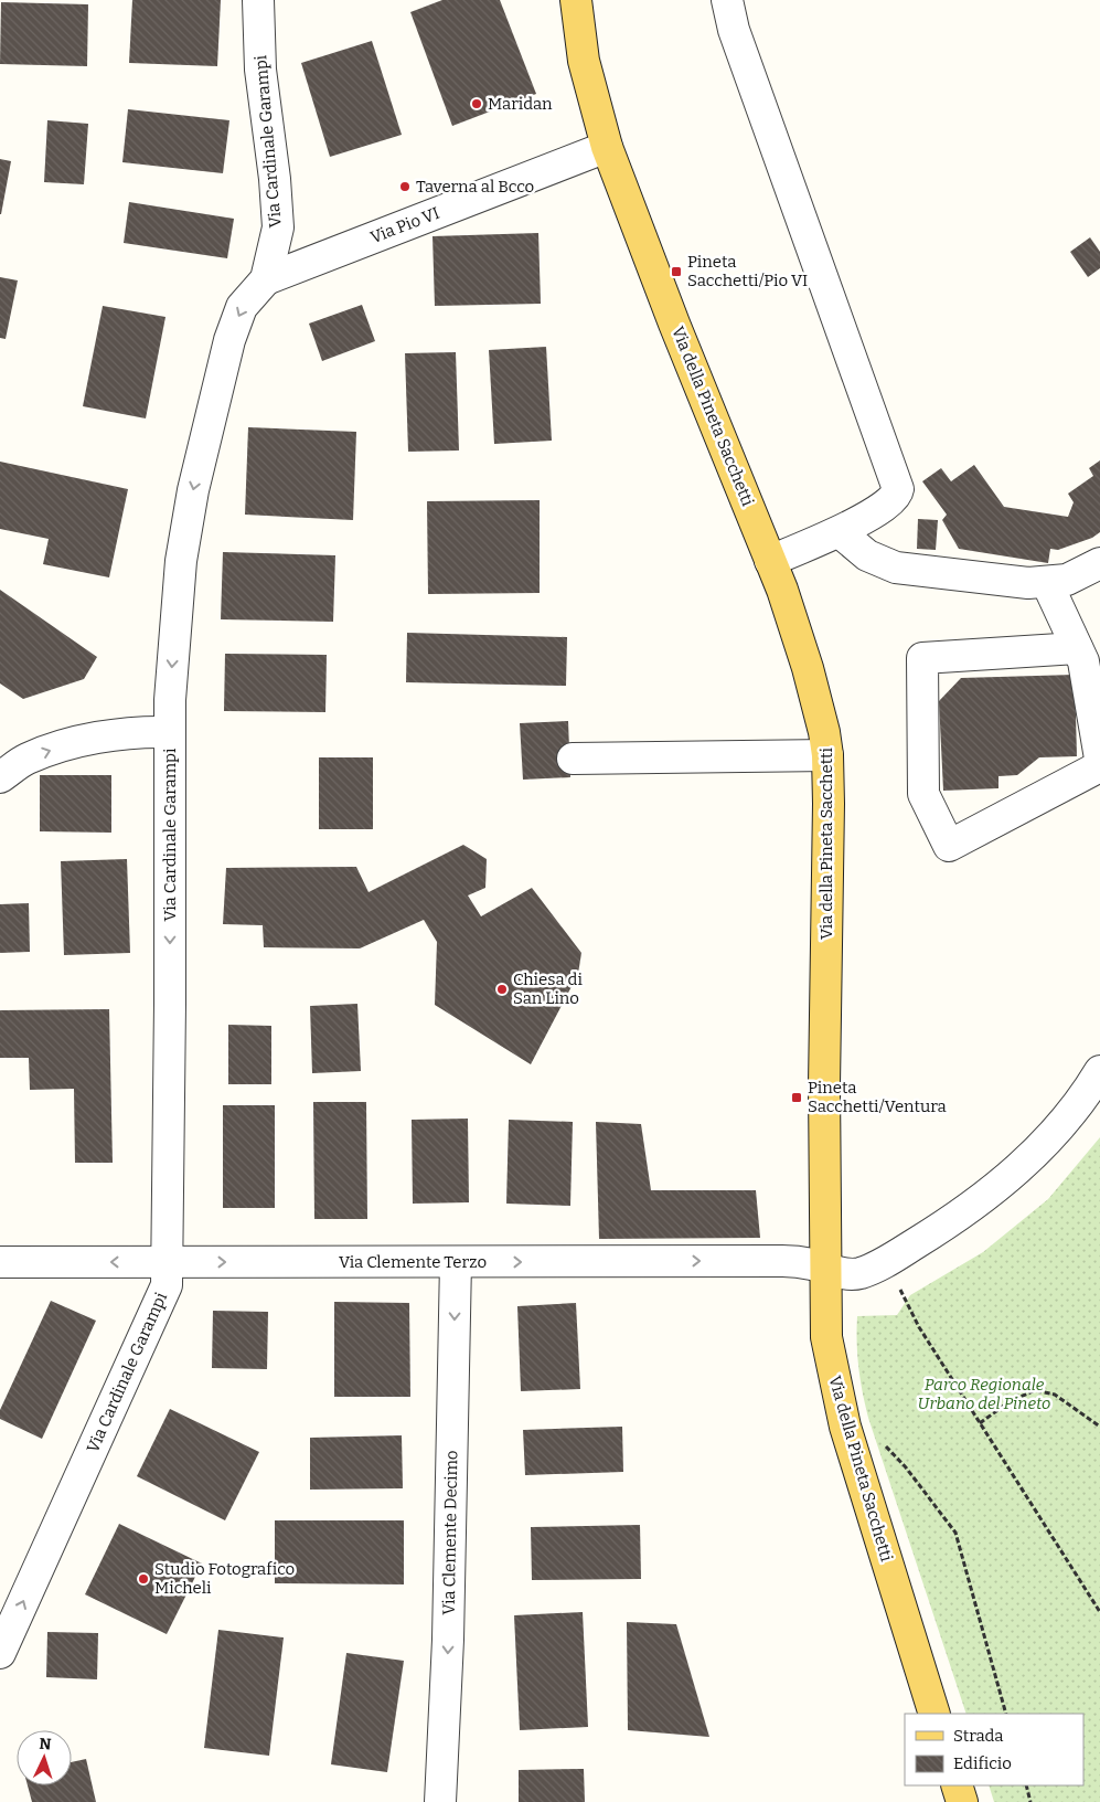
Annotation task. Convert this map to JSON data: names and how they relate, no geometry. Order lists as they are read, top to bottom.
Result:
{
  "streets": {
    "main road": ["Via della Pineta Sacchetti"],
    "street": [
      "Via Cardinale Garampi",
      "Via Pio VI",
      "Via Clemente Terzo",
      "Via Clemente Decimo"
    ]
  },
  "crossings": [
    ["Via Cardinale Garampi", "Via Pio VI"],
    ["Via Cardinale Garampi", "Via Clemente Terzo"],
    ["Via Pio VI", "Via della Pineta Sacchetti"],
    ["Via della Pineta Sacchetti", "Via Clemente Terzo"],
    ["Via Clemente Terzo", "Via Clemente Decimo"]
  ],
  "one_way": ["Via Clemente Decimo"],
  "parks": ["Parco Regionale Urbano del Pineto"],
  "places": {
    "other": [
      "Maridan",
      "Taverna al Bcco",
      "Chiesa di San Lino",
      "Studio Fotografico Micheli"
    ],
    "transit": ["Pineta Sacchetti/Pio VI", "Pineta Sacchetti/Ventura"]
  },
  "legend": ["Strada", "Edificio"],
  "north": "top"
}
